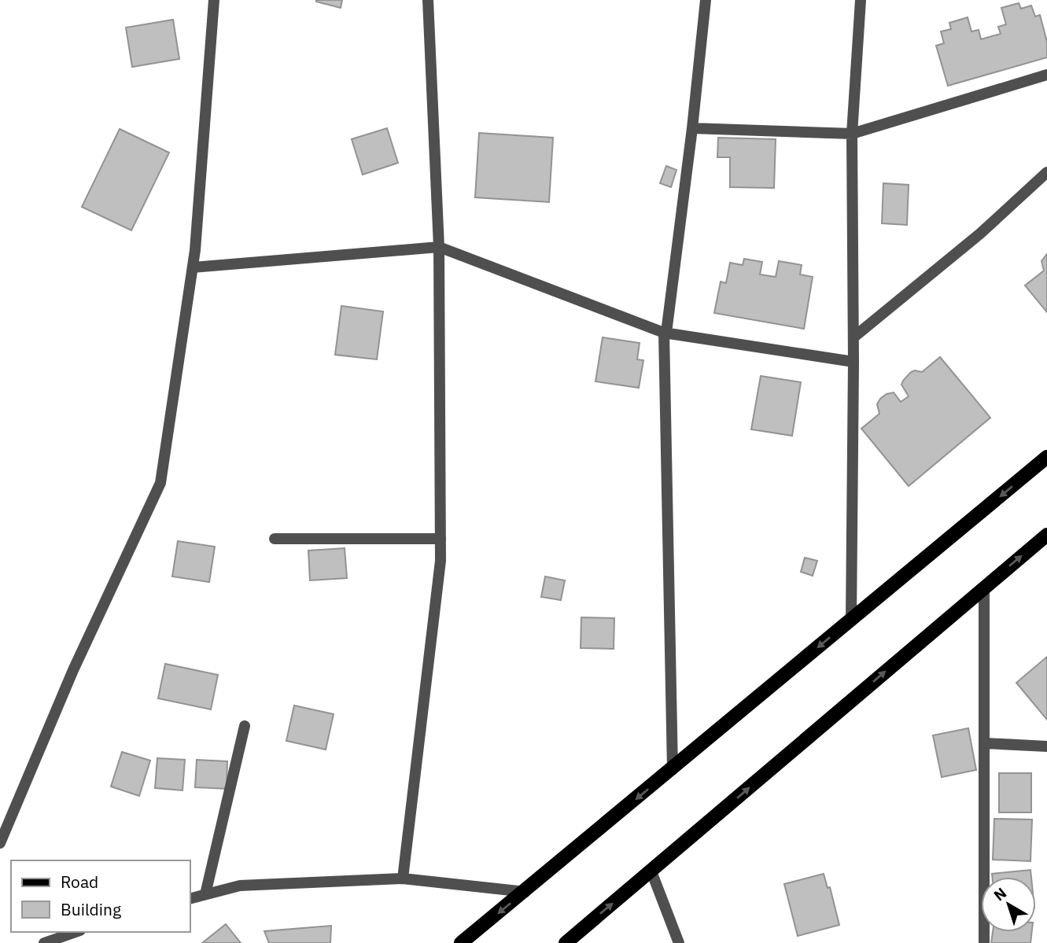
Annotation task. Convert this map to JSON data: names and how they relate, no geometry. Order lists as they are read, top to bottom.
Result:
{
  "legend": ["Road", "Building"],
  "north": "top left"
}
